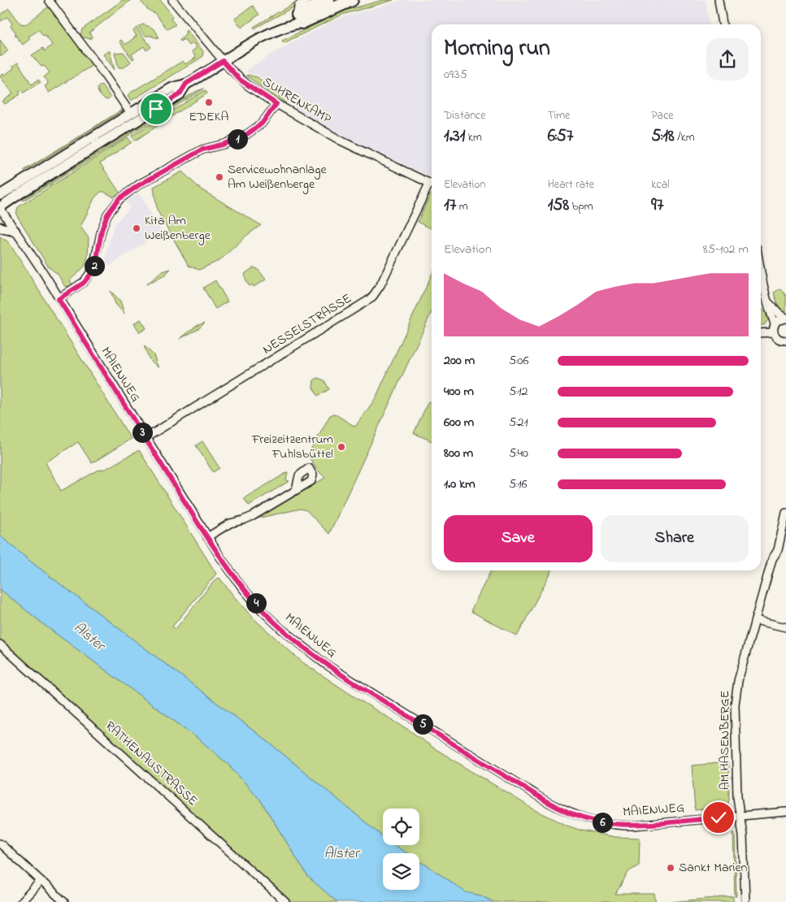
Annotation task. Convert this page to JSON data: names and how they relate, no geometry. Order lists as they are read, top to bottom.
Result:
{
  "streets": {
    "street": [
      "SUHRENKAMP",
      "NESSELSTRASSE",
      "MAIENWEG",
      "AM HASENBERGE",
      "RATHENAUSTRASSE"
    ]
  },
  "crossings": [
    ["NESSELSTRASSE", "MAIENWEG"],
    ["MAIENWEG", "AM HASENBERGE"]
  ],
  "water": ["Alster"],
  "places": [
    "EDEKA",
    "Servicewohnanlage Am Weißenberge",
    "Kita Am Weißenberge",
    "Freizeitzentrum Fuhlsbüttel",
    "Sankt Marien"
  ],
  "page": {
    "heading": ["Morning run", "09:35"],
    "stats": [
      ["Distance", "1.31 km"],
      ["Time", "6:57"],
      ["Pace", "5:18 /km"],
      ["Elevation", "17 m"],
      ["Heart rate", "158 bpm"],
      ["kcal", "97"]
    ],
    "pins": [
      "1",
      "2",
      "3",
      "4",
      "5",
      "6"
    ],
    "chart": ["Elevation", "85–102 m"],
    "list": [
      {
        "name": "200 m",
        "note": "5:06"
      },
      {
        "name": "400 m",
        "note": "5:12"
      },
      {
        "name": "600 m",
        "note": "5:21"
      },
      {
        "name": "800 m",
        "note": "5:40"
      },
      {
        "name": "1.0 km",
        "note": "5:16"
      }
    ],
    "buttons": ["Save", "Share"]
  }
}
